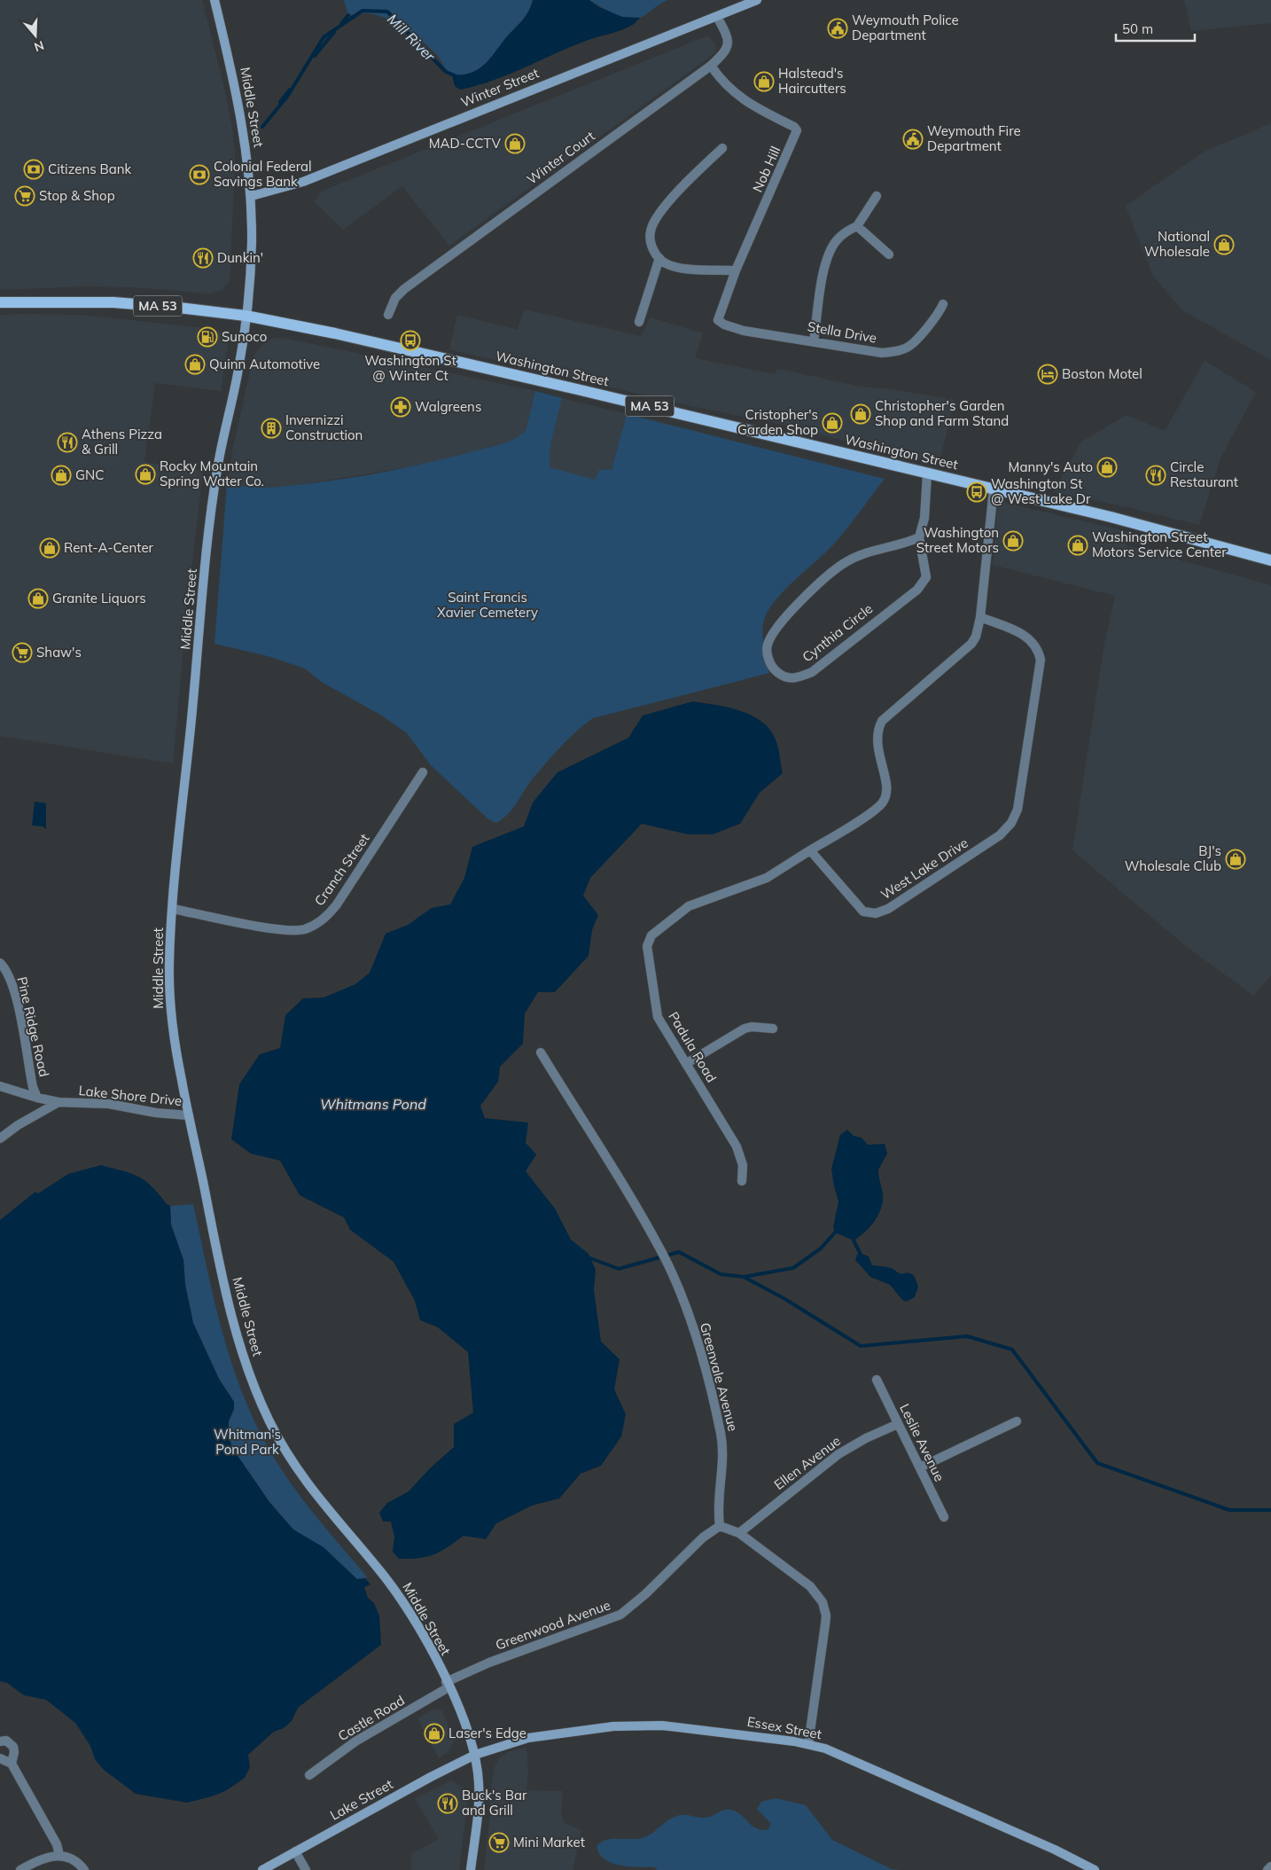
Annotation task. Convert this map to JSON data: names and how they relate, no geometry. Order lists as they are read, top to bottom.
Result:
{
  "streets": {
    "main road": [
      "Winter Street",
      "Middle Street",
      "MA 53",
      "Washington Street",
      "Essex Street",
      "Lake Street"
    ],
    "street": [
      "Winter Court",
      "Nob Hill",
      "Stella Drive",
      "Cynthia Circle",
      "West Lake Drive",
      "Cranch Street",
      "Pine Ridge Road",
      "Padula Road",
      "Lake Shore Drive",
      "Greenvale Avenue",
      "Leslie Avenue",
      "Ellen Avenue",
      "Greenwood Avenue",
      "Castle Road"
    ]
  },
  "crossings": [
    ["Winter Street", "Middle Street"],
    ["Winter Street", "Winter Court"],
    ["Middle Street", "Washington Street"],
    ["Middle Street", "Cranch Street"],
    ["Middle Street", "Lake Shore Drive"],
    ["Middle Street", "Greenwood Avenue"],
    ["Middle Street", "Castle Road"],
    ["Middle Street", "Essex Street"],
    ["Middle Street", "Lake Street"],
    ["Winter Court", "Nob Hill"],
    ["Nob Hill", "Stella Drive"],
    ["Washington Street", "Cynthia Circle"],
    ["West Lake Drive", "Padula Road"],
    ["Greenvale Avenue", "Greenwood Avenue"],
    ["Leslie Avenue", "Ellen Avenue"],
    ["Greenwood Avenue", "Castle Road"],
    ["Essex Street", "Lake Street"]
  ],
  "water": ["Mill River", "Whitmans Pond"],
  "parks": ["Saint Francis Xavier Cemetery", "Whitman's Pond Park"],
  "places": {
    "public building": ["Weymouth Police Department", "Weymouth Fire Department"],
    "shop": [
      "Halstead's Haircutters",
      "MAD-CCTV",
      "National Wholesale",
      "Quinn Automotive",
      "Christopher's Garden Shop and Farm Stand",
      "Cristopher's Garden Shop",
      "Manny's Auto",
      "Rocky Mountain Spring Water Co.",
      "GNC",
      "Washington Street Motors",
      "Washington Street Motors Service Center",
      "Rent-A-Center",
      "Granite Liquors",
      "BJ's Wholesale Club",
      "Laser's Edge"
    ],
    "bank": ["Citizens Bank", "Colonial Federal Savings Bank"],
    "supermarket": ["Stop & Shop", "Shaw's", "Mini Market"],
    "restaurant": [
      "Dunkin'",
      "Athens Pizza & Grill",
      "Circle Restaurant",
      "Buck's Bar and Grill"
    ],
    "fuel station": ["Sunoco"],
    "bus stop": ["Washington St @ Winter Ct", "Washington St @ West Lake Dr"],
    "hotel": ["Boston Motel"],
    "pharmacy": ["Walgreens"],
    "building": ["Invernizzi Construction"]
  },
  "scale_bar": "50 m",
  "north": "bottom"
}
